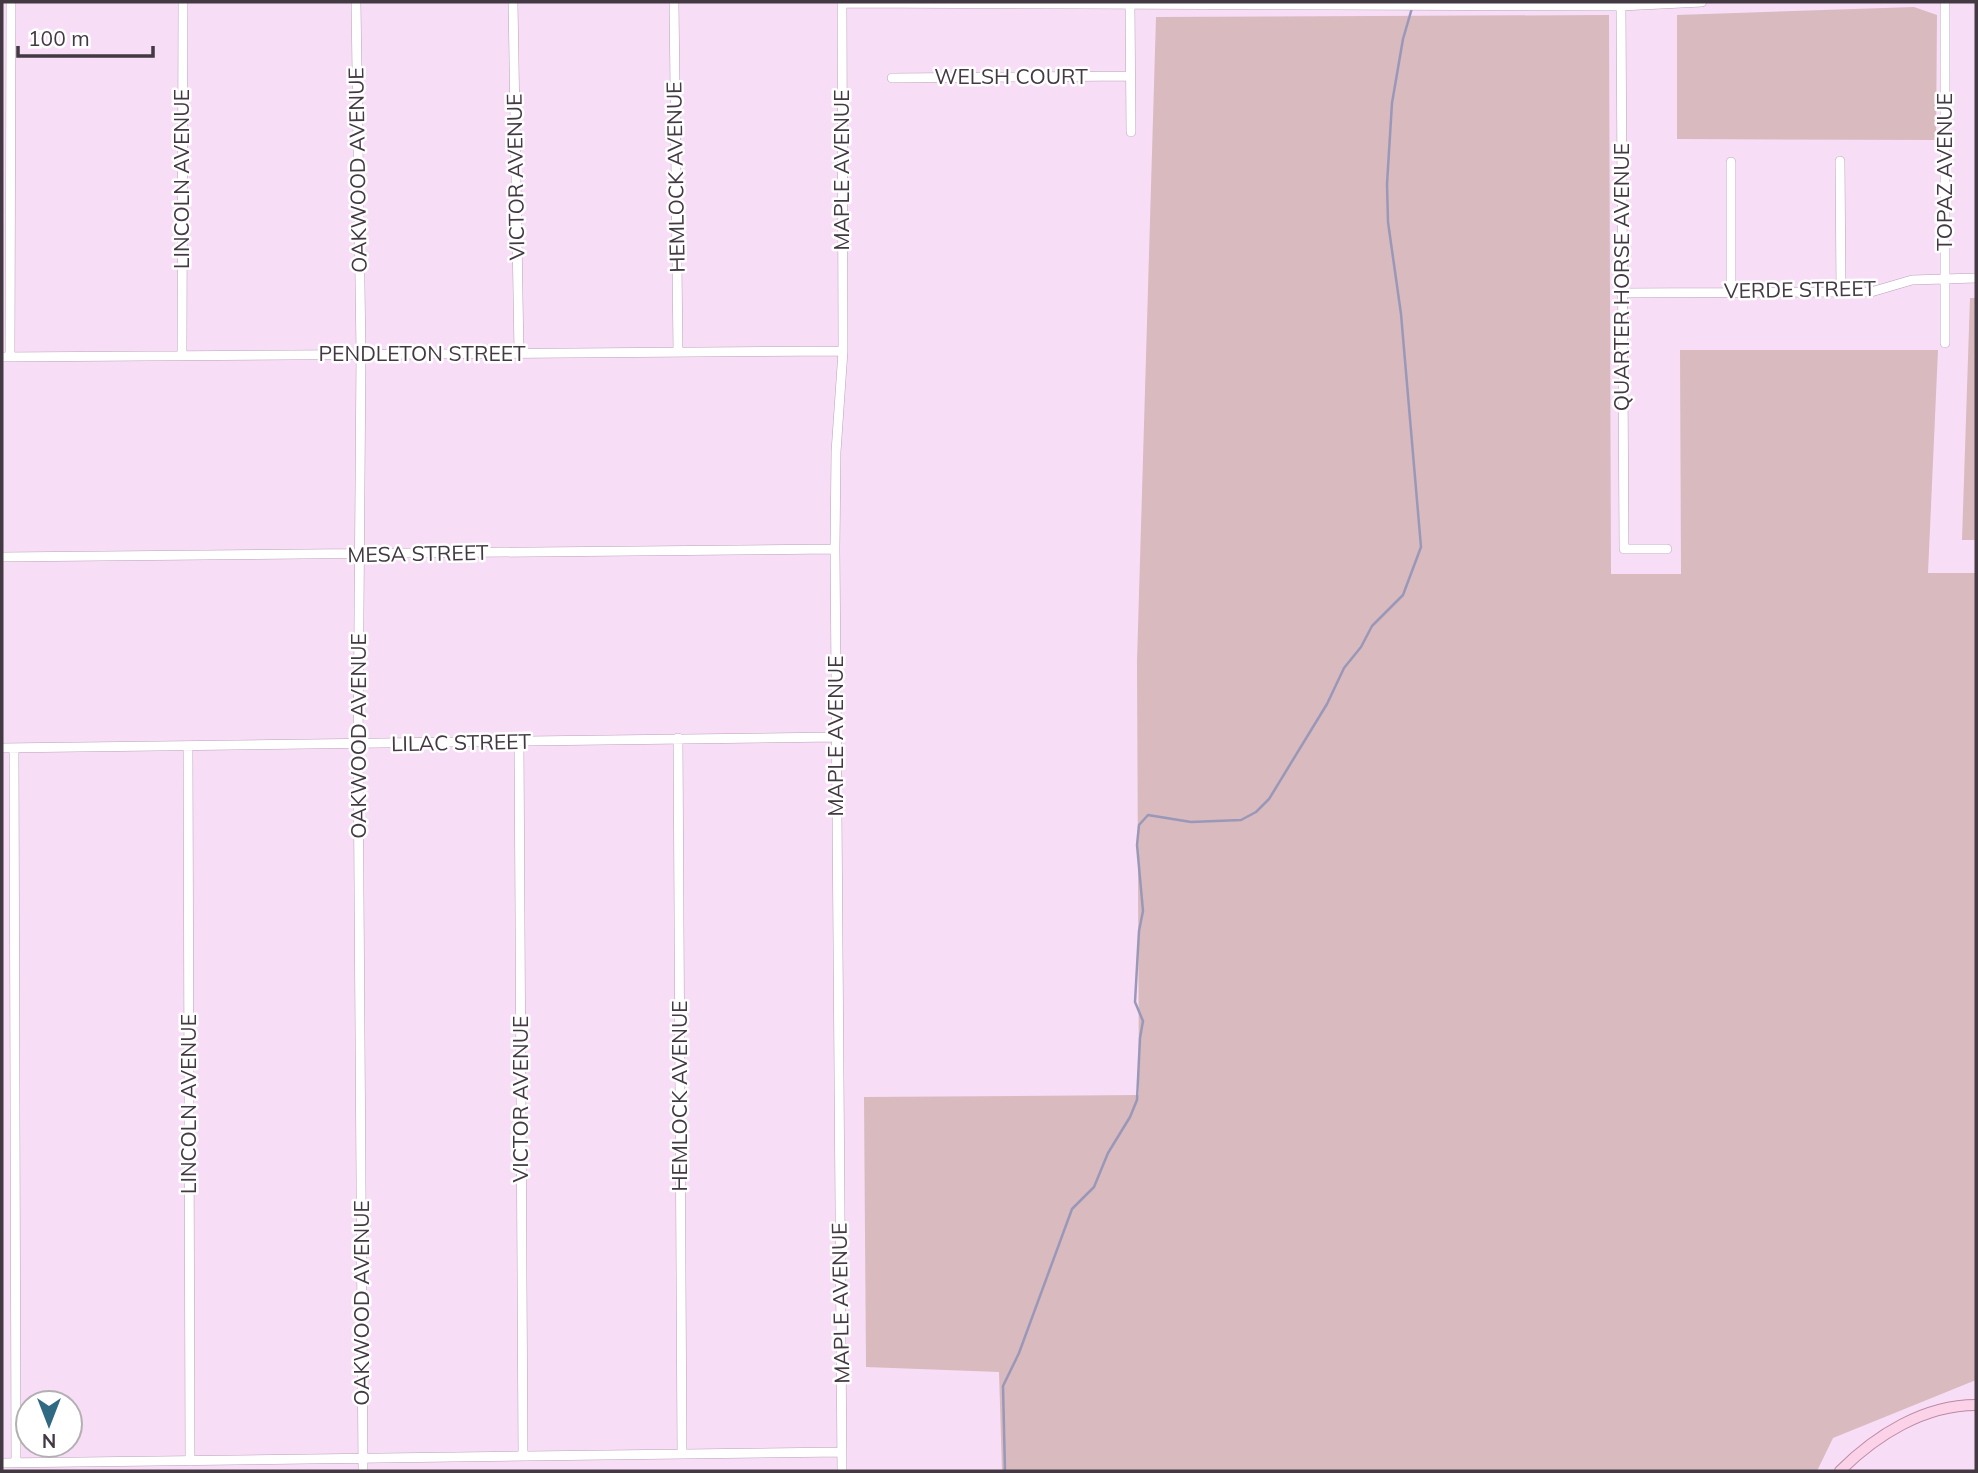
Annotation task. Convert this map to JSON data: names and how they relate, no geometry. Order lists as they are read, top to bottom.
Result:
{
  "streets": {
    "street": [
      "WELSH COURT",
      "OAKWOOD AVENUE",
      "MAPLE AVENUE",
      "TOPAZ AVENUE",
      "VICTOR AVENUE",
      "HEMLOCK AVENUE",
      "LINCOLN AVENUE",
      "QUARTER HORSE AVENUE",
      "VERDE STREET",
      "PENDLETON STREET",
      "MESA STREET",
      "LILAC STREET"
    ]
  },
  "crossings": [
    ["OAKWOOD AVENUE", "PENDLETON STREET"],
    ["OAKWOOD AVENUE", "MESA STREET"],
    ["OAKWOOD AVENUE", "LILAC STREET"],
    ["MAPLE AVENUE", "PENDLETON STREET"],
    ["MAPLE AVENUE", "MESA STREET"],
    ["MAPLE AVENUE", "LILAC STREET"],
    ["TOPAZ AVENUE", "VERDE STREET"],
    ["VICTOR AVENUE", "PENDLETON STREET"],
    ["VICTOR AVENUE", "LILAC STREET"],
    ["HEMLOCK AVENUE", "PENDLETON STREET"],
    ["HEMLOCK AVENUE", "LILAC STREET"],
    ["LINCOLN AVENUE", "PENDLETON STREET"],
    ["LINCOLN AVENUE", "LILAC STREET"],
    ["QUARTER HORSE AVENUE", "VERDE STREET"]
  ],
  "scale_bar": "100 m",
  "north": "bottom"
}
